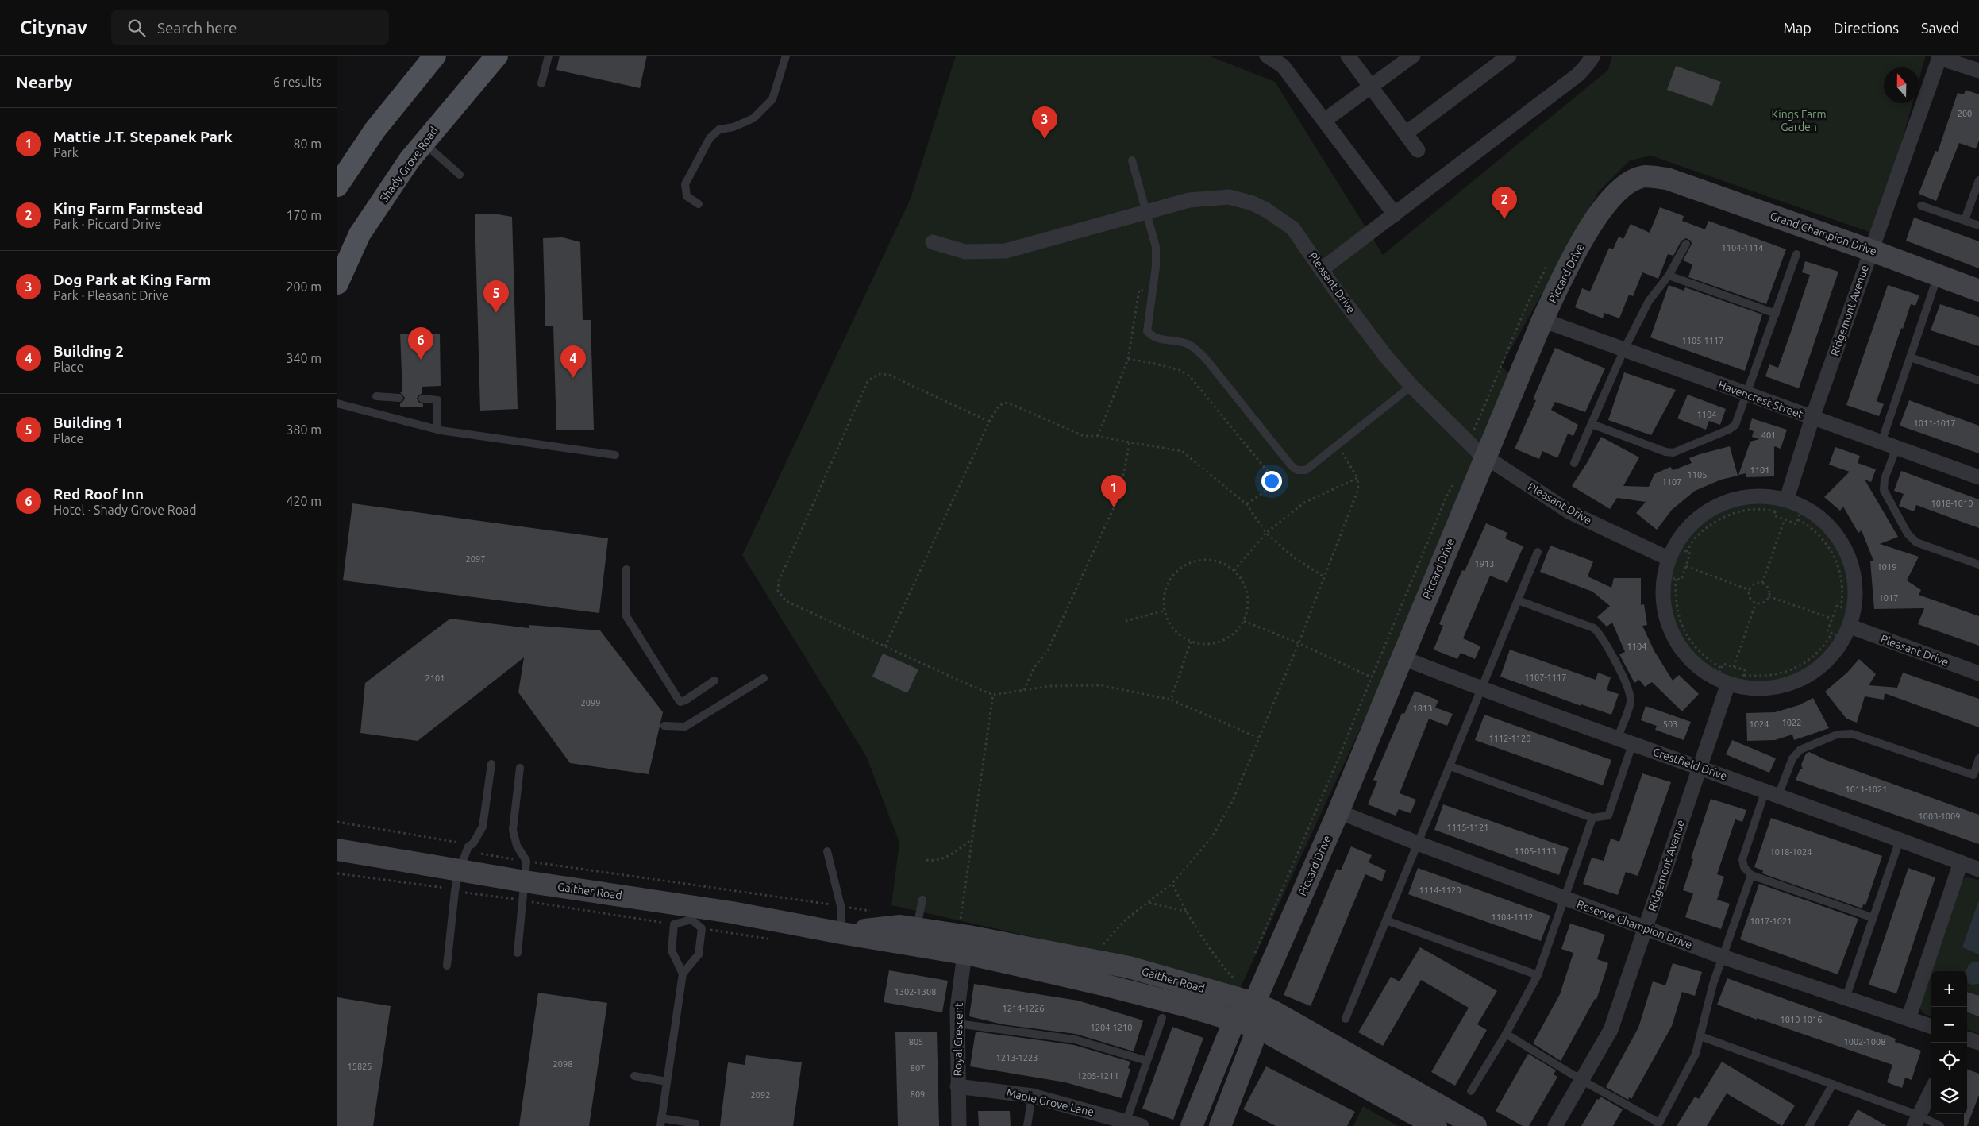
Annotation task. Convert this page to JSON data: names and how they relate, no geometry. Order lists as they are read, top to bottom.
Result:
{
  "streets": {
    "main road": [
      "Shady Grove Road",
      "Grand Champion Drive",
      "Piccard Drive",
      "Gaither Road"
    ],
    "street": [
      "Pleasant Drive",
      "Ridgemont Avenue",
      "Havencrest Street",
      "Crestfield Drive",
      "Reserve Champion Drive",
      "Royal Crescent",
      "Maple Grove Lane"
    ]
  },
  "crossings": [
    ["Grand Champion Drive", "Piccard Drive"],
    ["Grand Champion Drive", "Ridgemont Avenue"],
    ["Piccard Drive", "Pleasant Drive"],
    ["Piccard Drive", "Havencrest Street"],
    ["Piccard Drive", "Crestfield Drive"],
    ["Piccard Drive", "Gaither Road"],
    ["Piccard Drive", "Reserve Champion Drive"],
    ["Ridgemont Avenue", "Havencrest Street"],
    ["Ridgemont Avenue", "Crestfield Drive"],
    ["Ridgemont Avenue", "Reserve Champion Drive"],
    ["Gaither Road", "Royal Crescent"],
    ["Royal Crescent", "Maple Grove Lane"]
  ],
  "parks": ["Kings Farm Garden"],
  "house_numbers": [
    "200",
    "1104-1114",
    "1105-1117",
    "1104",
    "1011-1017",
    "401",
    "1101",
    "1105",
    "1107",
    "1018-1010",
    "2097",
    "1913",
    "1019",
    "1017",
    "1104",
    "1107-1117",
    "2101",
    "2099",
    "1813",
    "1022",
    "503",
    "1024",
    "1112-1120",
    "1011-1021",
    "1003-1009",
    "1115-1121",
    "1105-1113",
    "1018-1024",
    "1114-1120",
    "1104-1112",
    "1017-1021",
    "1302-1308",
    "1214-1226",
    "1010-1016",
    "1204-1210",
    "805",
    "1002-1008",
    "1213-1223",
    "2098",
    "15825",
    "807",
    "1205-1211",
    "809",
    "2092"
  ],
  "north": "top",
  "page": {
    "header": "Citynav",
    "search": "Search here",
    "nav": ["Map", "Directions", "Saved"],
    "heading": ["Nearby", "6 results"],
    "pins": [
      "3",
      "2",
      "5",
      "6",
      "4",
      "1"
    ],
    "list": [
      {
        "mark": "1",
        "name": "Mattie J.T. Stepanek Park",
        "note": "Park",
        "value": "80 m"
      },
      {
        "mark": "2",
        "name": "King Farm Farmstead",
        "note": "Park · Piccard Drive",
        "value": "170 m"
      },
      {
        "mark": "3",
        "name": "Dog Park at King Farm",
        "note": "Park · Pleasant Drive",
        "value": "200 m"
      },
      {
        "mark": "4",
        "name": "Building 2",
        "note": "Place",
        "value": "340 m"
      },
      {
        "mark": "5",
        "name": "Building 1",
        "note": "Place",
        "value": "380 m"
      },
      {
        "mark": "6",
        "name": "Red Roof Inn",
        "note": "Hotel · Shady Grove Road",
        "value": "420 m"
      }
    ],
    "map_buttons": ["+", "−"]
  }
}
